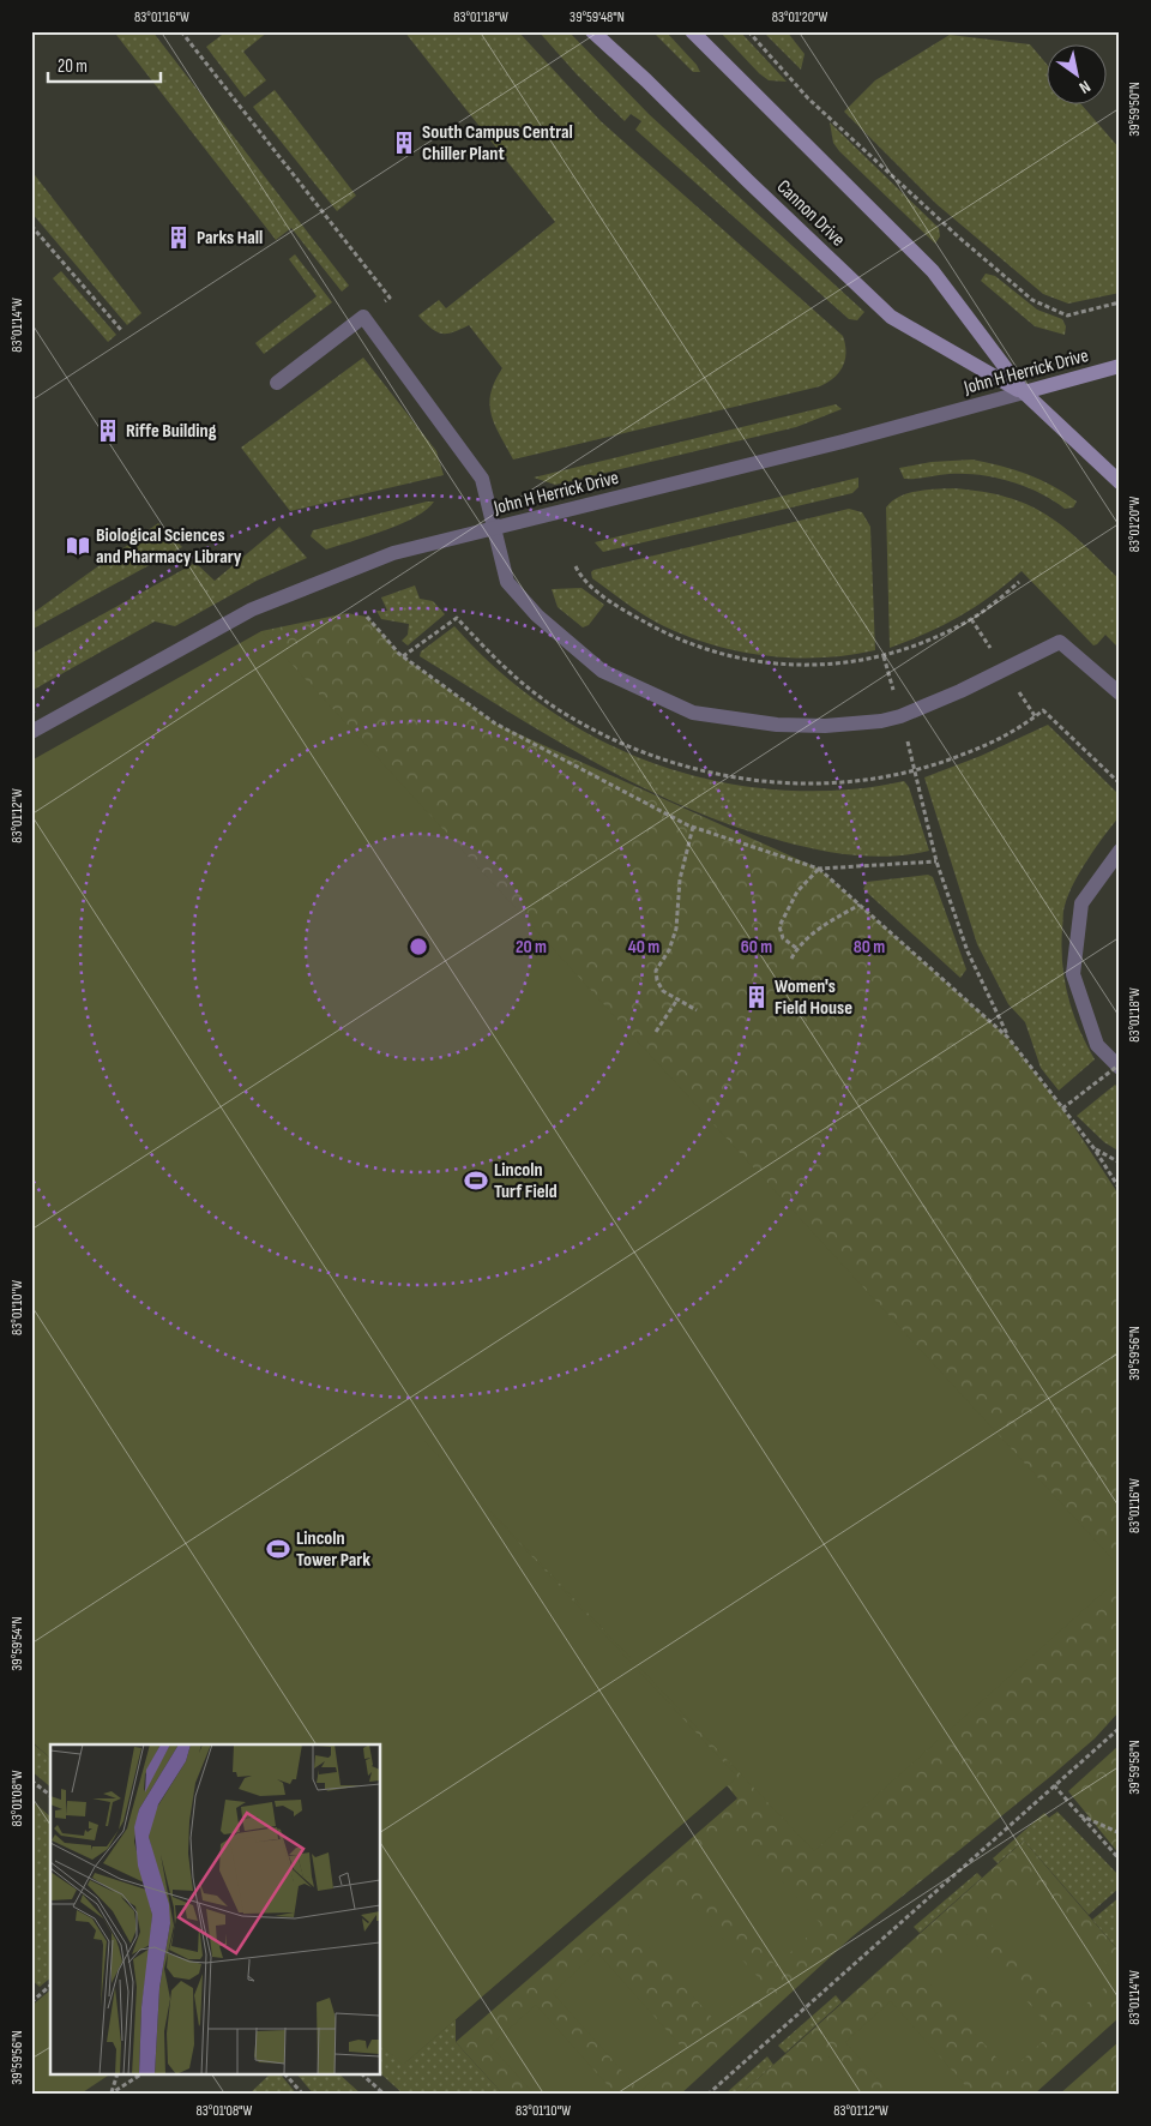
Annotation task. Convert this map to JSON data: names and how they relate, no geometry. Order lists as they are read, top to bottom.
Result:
{
  "streets": {
    "street": ["Cannon Drive", "John H Herrick Drive"]
  },
  "crossings": [
    ["Cannon Drive", "John H Herrick Drive"]
  ],
  "places": {
    "building": [
      "South Campus Central Chiller Plant",
      "Parks Hall",
      "Riffe Building",
      "Women's Field House"
    ],
    "library": ["Biological Sciences and Pharmacy Library"],
    "sports": ["Lincoln Turf Field", "Lincoln Tower Park"]
  },
  "scale_bar": "20 m",
  "north": "bottom right",
  "coordinates": [
    "83°01'16\"W",
    "83°01'18\"W",
    "39°59'48\"N",
    "83°01'20\"W",
    "39°59'50\"N",
    "83°01'14\"W",
    "83°01'12\"W",
    "83°01'10\"W",
    "39°59'56\"N",
    "39°59'54\"N",
    "39°59'58\"N",
    "83°01'08\"W"
  ],
  "rings": [
    "20 m",
    "40 m",
    "60 m",
    "80 m"
  ]
}
